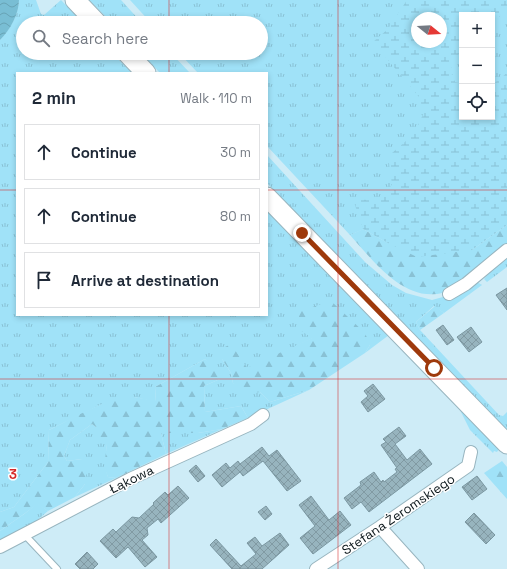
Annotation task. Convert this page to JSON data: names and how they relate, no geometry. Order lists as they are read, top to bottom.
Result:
{
  "streets": {
    "street": ["Łąkowa", "Stefana Żeromskiego"]
  },
  "north": "right",
  "page": {
    "map_buttons": ["+", "−"],
    "search": "Search here",
    "heading": ["2 min", "Walk · 110 m"],
    "list": [
      ["Continue", "30 m"],
      ["Continue", "80 m"],
      "Arrive at destination"
    ]
  },
  "grid": {
    "rows": ["3"]
  }
}
